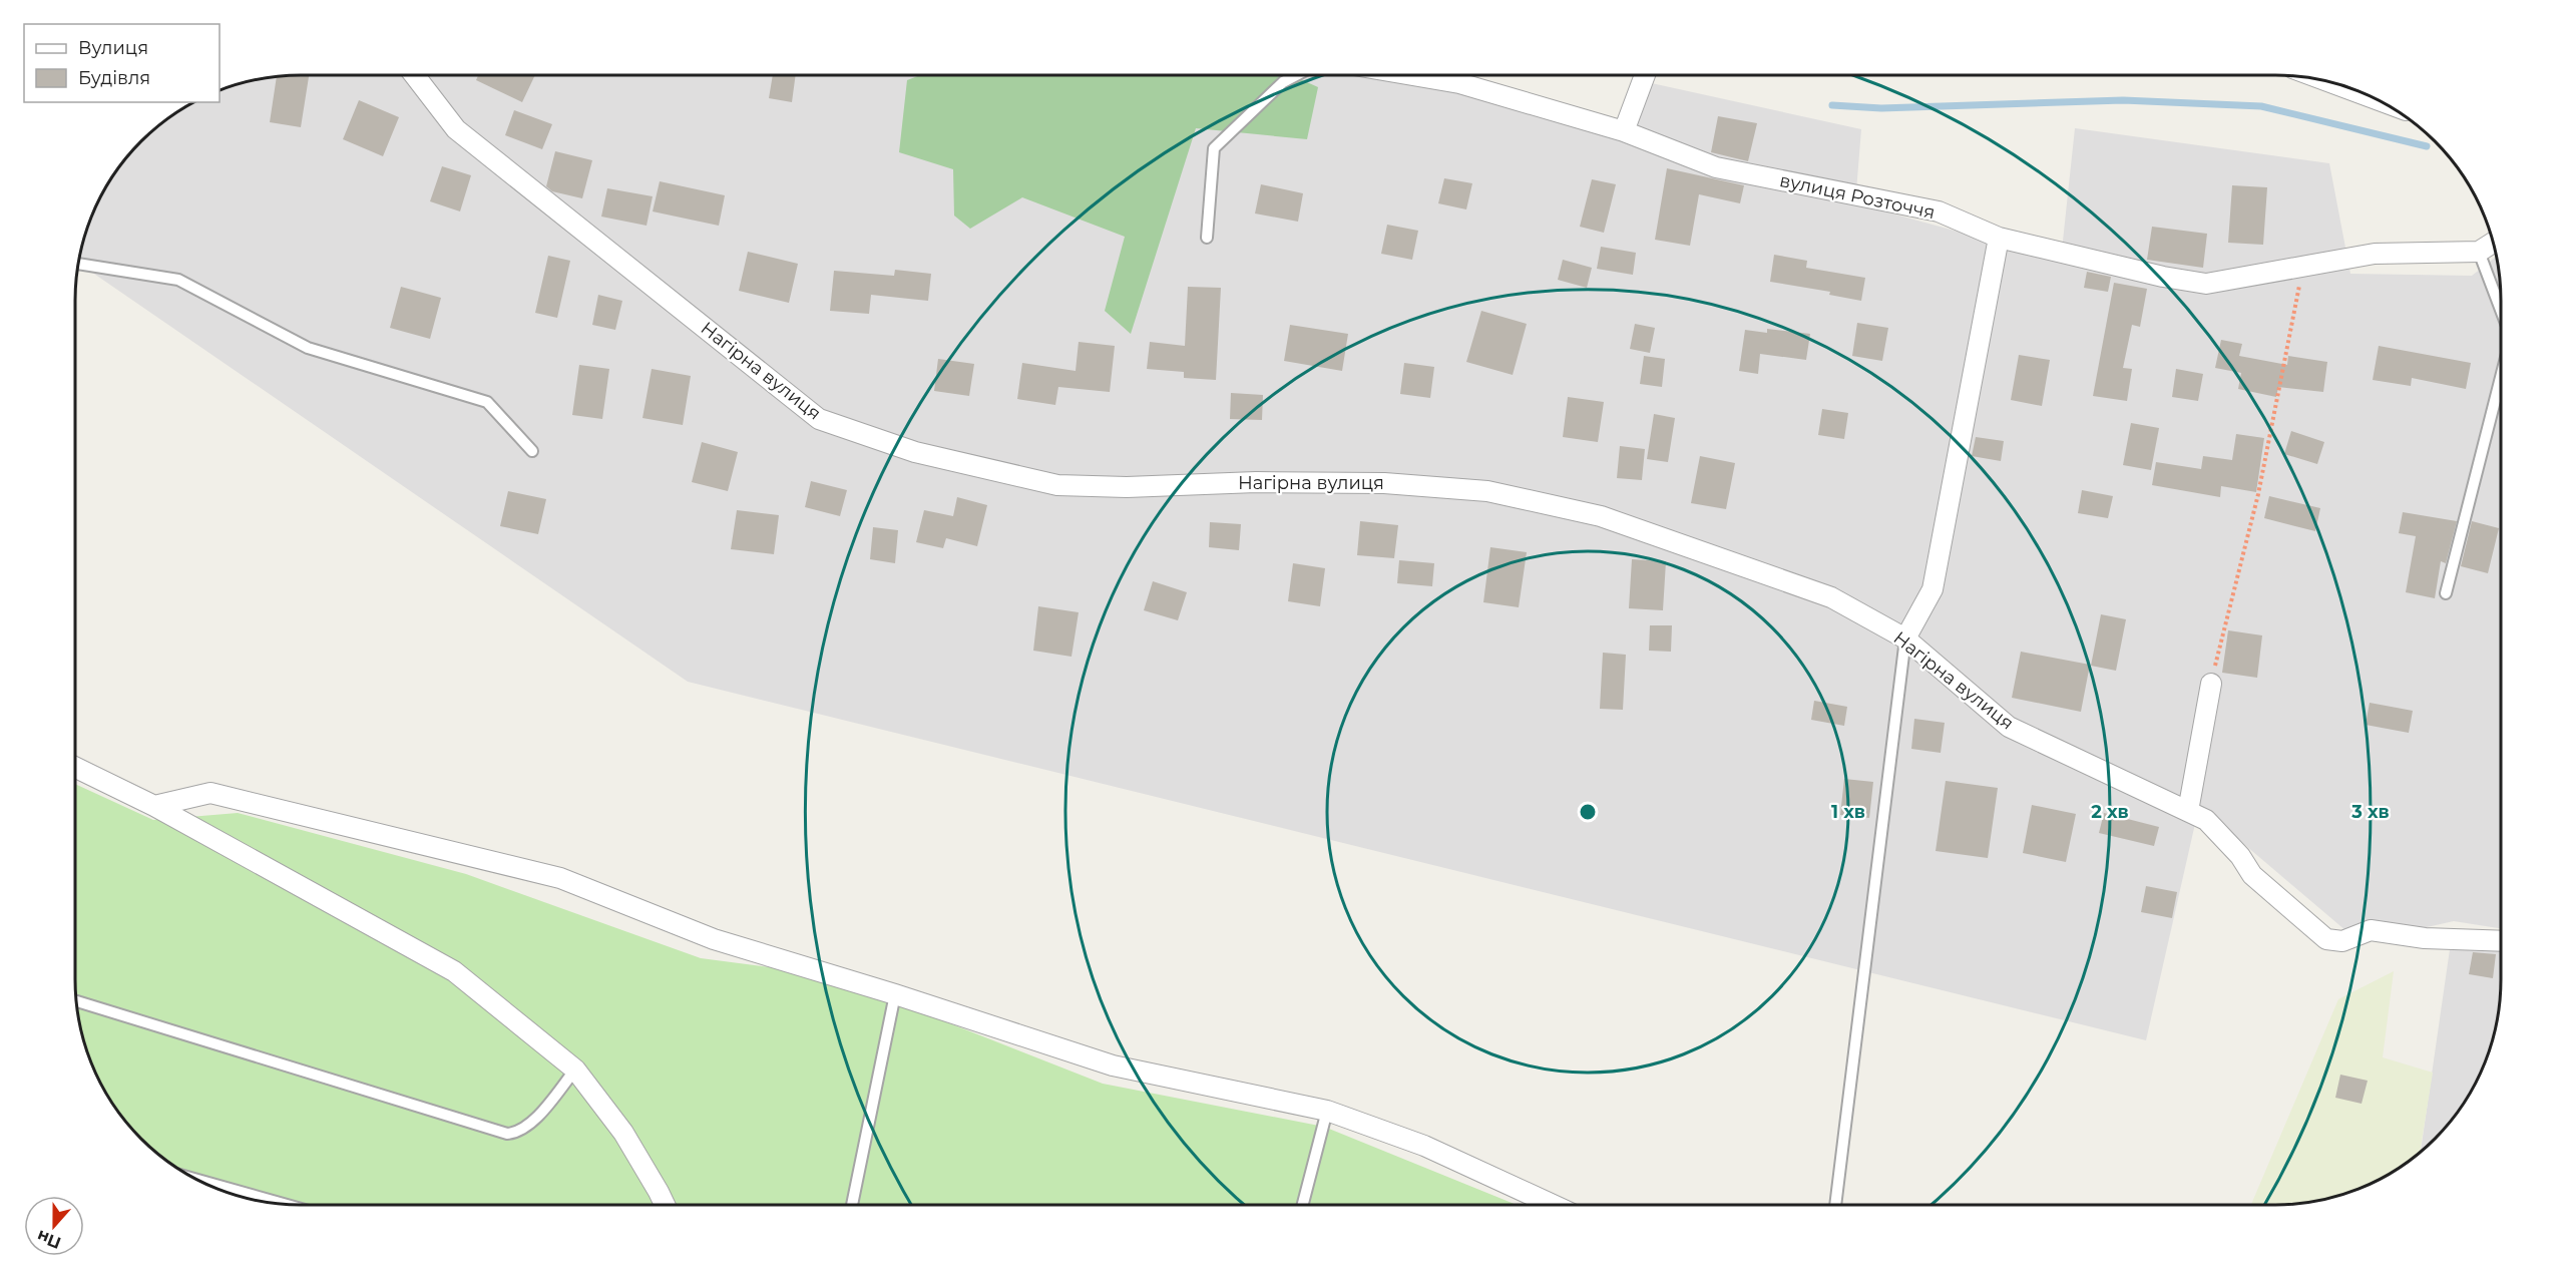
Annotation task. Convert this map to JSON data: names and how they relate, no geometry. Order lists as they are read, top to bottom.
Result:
{
  "streets": {
    "street": ["вулиця Розточчя", "Нагірна вулиця"]
  },
  "legend": ["Вулиця", "Будівля"],
  "north": "bottom",
  "rings": ["1 хв", "2 хв", "3 хв"]
}
